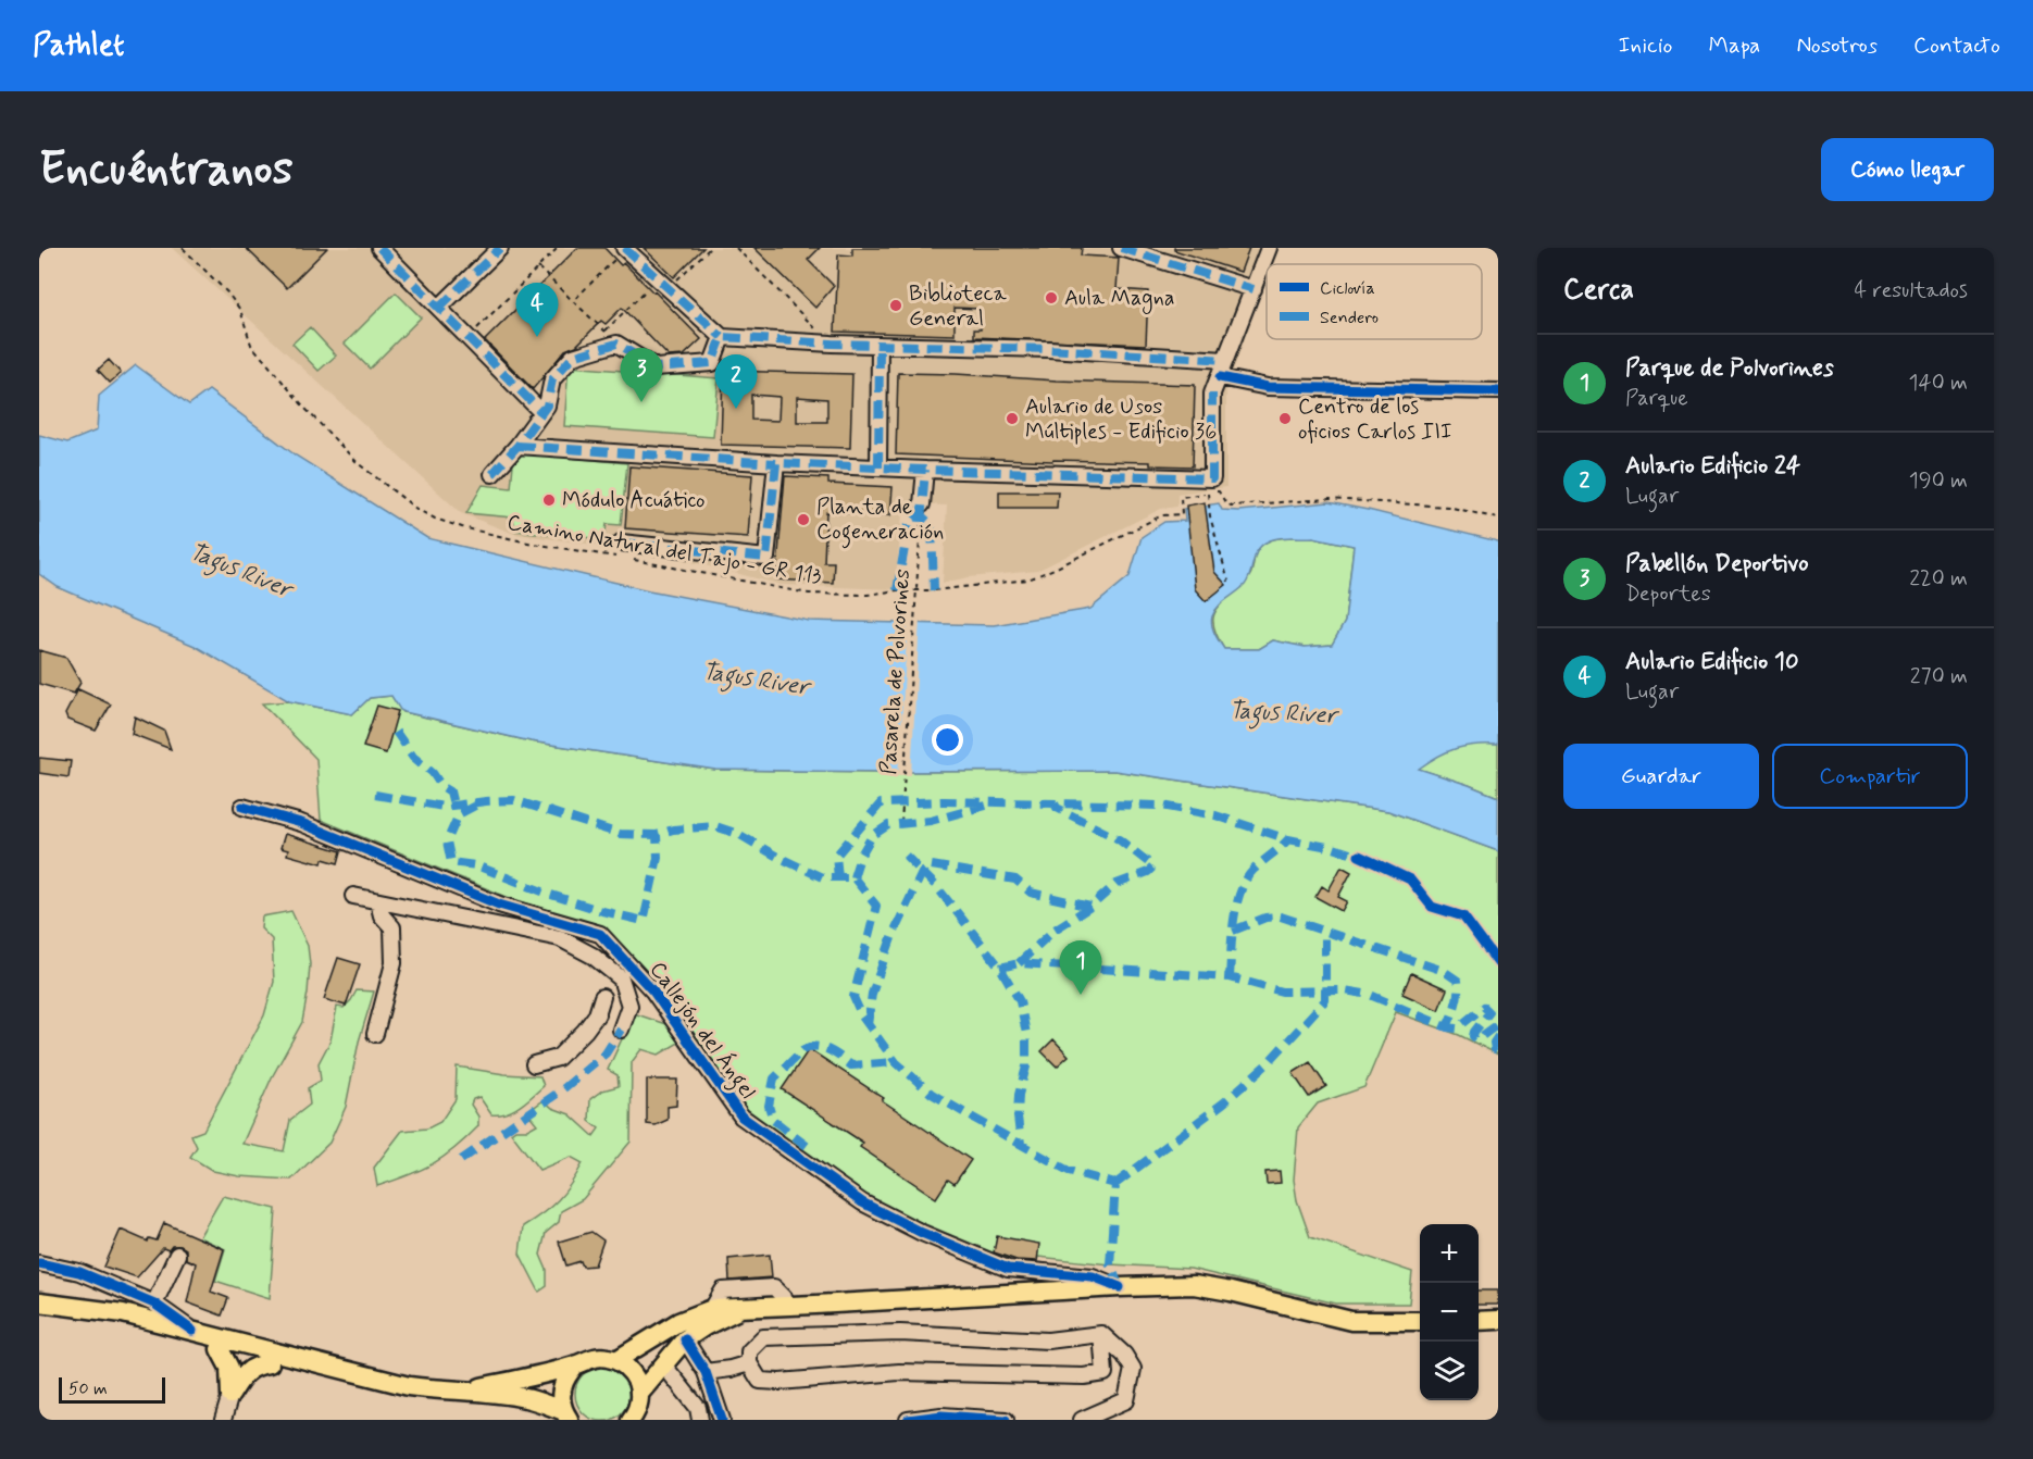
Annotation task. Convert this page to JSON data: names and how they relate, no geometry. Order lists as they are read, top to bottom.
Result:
{
  "streets": {
    "street": ["Callejón del Ángel"],
    "path": ["Camino Natural del Tajo - GR 113", "Pasarela de Polvorines"]
  },
  "water": ["Tagus River"],
  "places": [
    "Aula Magna",
    "Biblioteca General",
    "Aulario de Usos Múltiples - Edificio 36",
    "Centro de los oficios Carlos III",
    "Módulo Acuático",
    "Planta de Cogeneración"
  ],
  "legend": ["Ciclovía", "Sendero"],
  "scale_bar": "50 m",
  "page": {
    "header": "Pathlet",
    "nav": [
      "Inicio",
      "Mapa",
      "Nosotros",
      "Contacto"
    ],
    "buttons": [
      "Cómo llegar",
      ["Guardar", "Compartir"]
    ],
    "title": "Encuéntranos",
    "heading": ["Cerca", "4 resultados"],
    "pins": [
      "4",
      "3",
      "2",
      "1"
    ],
    "list": [
      {
        "mark": "1",
        "name": "Parque de Polvorines",
        "note": "Parque",
        "value": "140 m"
      },
      {
        "mark": "2",
        "name": "Aulario Edificio 24",
        "note": "Lugar",
        "value": "190 m"
      },
      {
        "mark": "3",
        "name": "Pabellón Deportivo",
        "note": "Deportes",
        "value": "220 m"
      },
      {
        "mark": "4",
        "name": "Aulario Edificio 10",
        "note": "Lugar",
        "value": "270 m"
      }
    ],
    "map_buttons": ["+", "−"],
    "scale": "50 m"
  }
}
